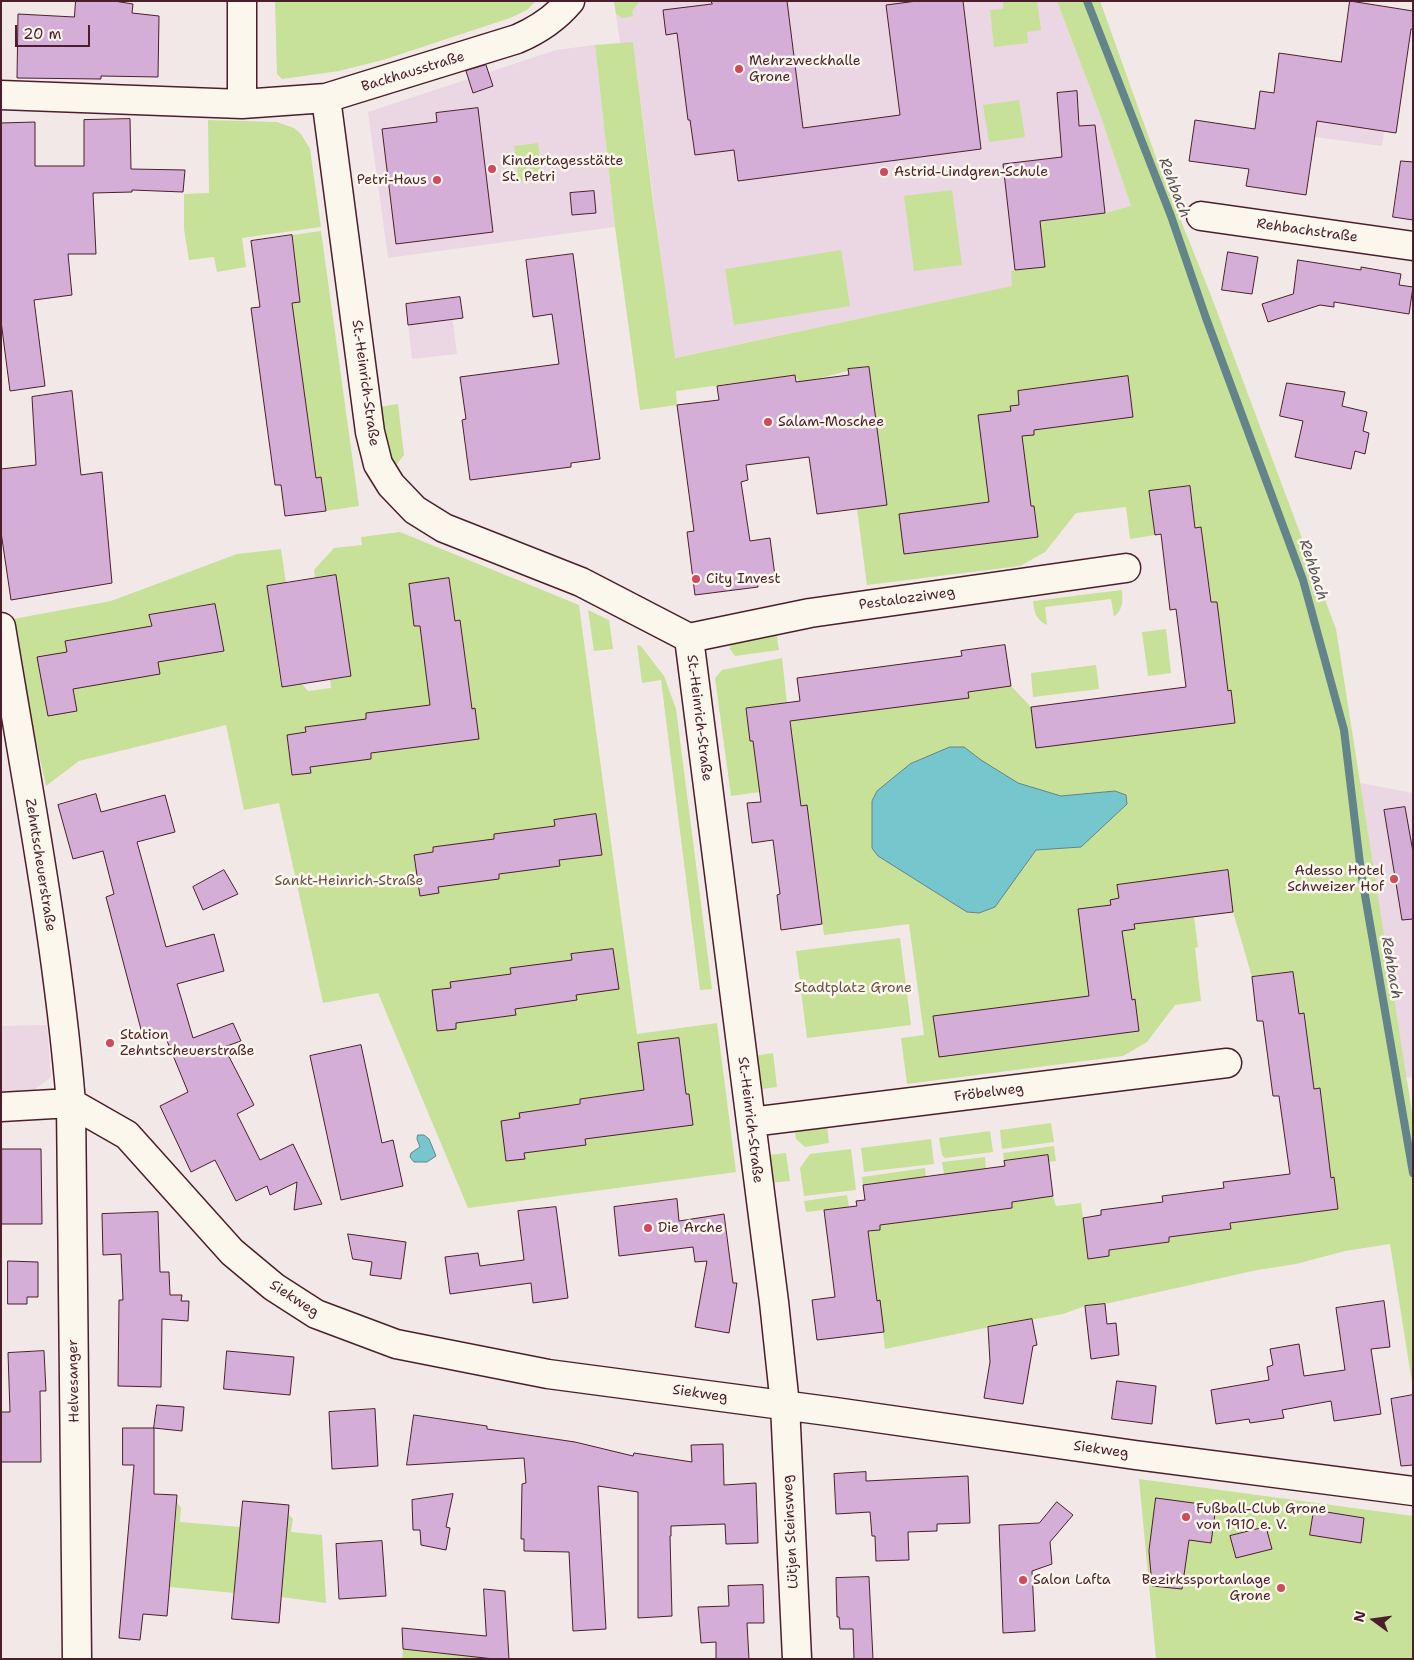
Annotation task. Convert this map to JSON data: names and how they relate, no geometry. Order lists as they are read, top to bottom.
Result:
{
  "streets": {
    "street": [
      "Backhausstraße",
      "Rehbachstraße",
      "St.-Heinrich-Straße",
      "Pestalozziweg",
      "Zehntscheuerstraße",
      "Fröbelweg",
      "Siekweg",
      "Helvesanger",
      "Lütjen Steinsweg"
    ]
  },
  "crossings": [
    ["Backhausstraße", "St.-Heinrich-Straße"],
    ["St.-Heinrich-Straße", "Pestalozziweg"],
    ["St.-Heinrich-Straße", "Fröbelweg"],
    ["St.-Heinrich-Straße", "Siekweg"],
    ["St.-Heinrich-Straße", "Lütjen Steinsweg"],
    ["Zehntscheuerstraße", "Siekweg"],
    ["Zehntscheuerstraße", "Helvesanger"],
    ["Siekweg", "Helvesanger"],
    ["Siekweg", "Lütjen Steinsweg"]
  ],
  "water": ["Rehbach"],
  "parks": ["Sankt-Heinrich-Straße", "Stadtplatz Grone"],
  "places": [
    "Mehrzweckhalle Grone",
    "Kindertagesstätte St. Petri",
    "Astrid-Lindgren-Schule",
    "Petri-Haus",
    "Salam-Moschee",
    "City Invest",
    "Adesso Hotel Schweizer Hof",
    "Station Zehntscheuerstraße",
    "Die Arche",
    "Fußball-Club Grone von 1910 e. V.",
    "Salon Lafta",
    "Bezirkssportanlage Grone"
  ],
  "scale_bar": "20 m",
  "north": "left"
}
